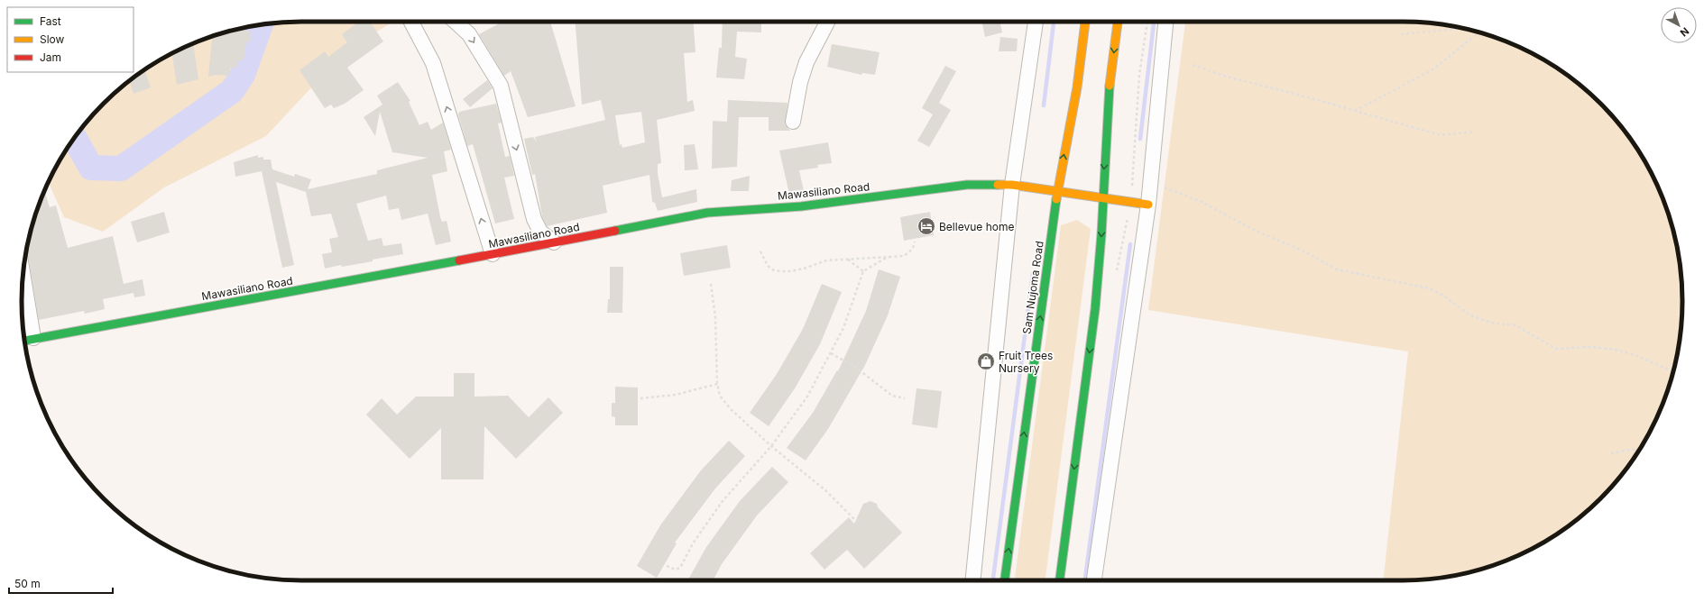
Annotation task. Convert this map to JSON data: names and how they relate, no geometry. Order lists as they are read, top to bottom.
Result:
{
  "streets": {
    "main road": ["Mawasiliano Road", "Sam Nujoma Road"]
  },
  "crossings": [
    ["Mawasiliano Road", "Sam Nujoma Road"]
  ],
  "places": {
    "hotel": ["Bellevue home"],
    "shop": ["Fruit Trees Nursery"]
  },
  "legend": ["Fast", "Slow", "Jam"],
  "scale_bar": "50 m",
  "north": "bottom right"
}
